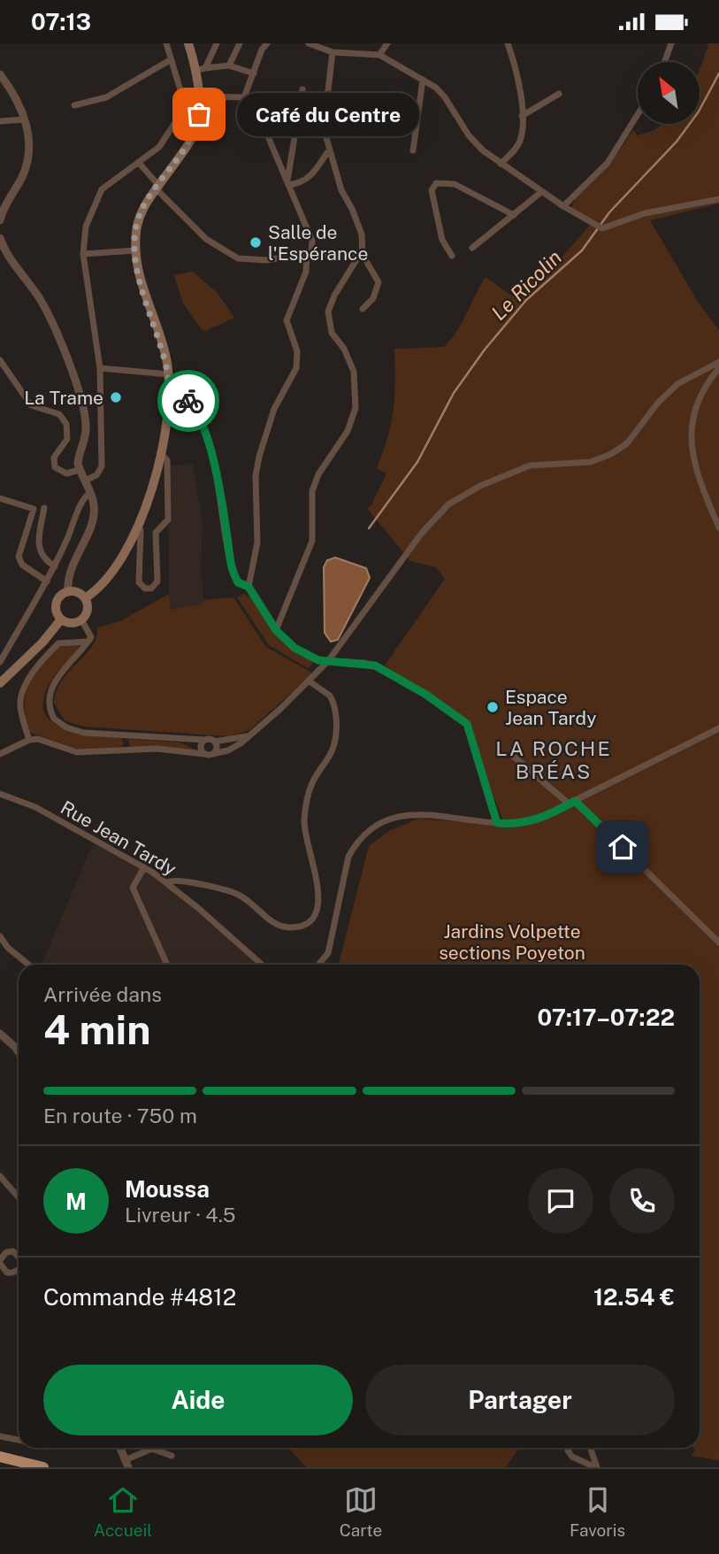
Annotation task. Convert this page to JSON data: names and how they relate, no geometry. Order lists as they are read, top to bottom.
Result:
{
  "streets": {
    "street": ["Rue Jean Tardy"]
  },
  "districts": ["LA ROCHE BRÉAS"],
  "water": ["Le Ricolin"],
  "parks": ["Jardins Volpette sections Poyeton"],
  "places": [
    "Café du Centre",
    "Salle de l'Espérance",
    "La Trame",
    "Espace Jean Tardy"
  ],
  "north": "top left",
  "page": {
    "status": "07:13",
    "bubble": "Café du Centre",
    "heading": ["4 min", "Arrivée dans", "07:17–07:22"],
    "panel": [
      "Moussa",
      "Livreur · 4.5",
      "Commande #4812",
      "12.54 €"
    ],
    "bar": "En route · 750 m",
    "round": "M",
    "buttons": ["Aide", "Partager"],
    "tabs": ["Accueil", "Carte", "Favoris"]
  }
}
